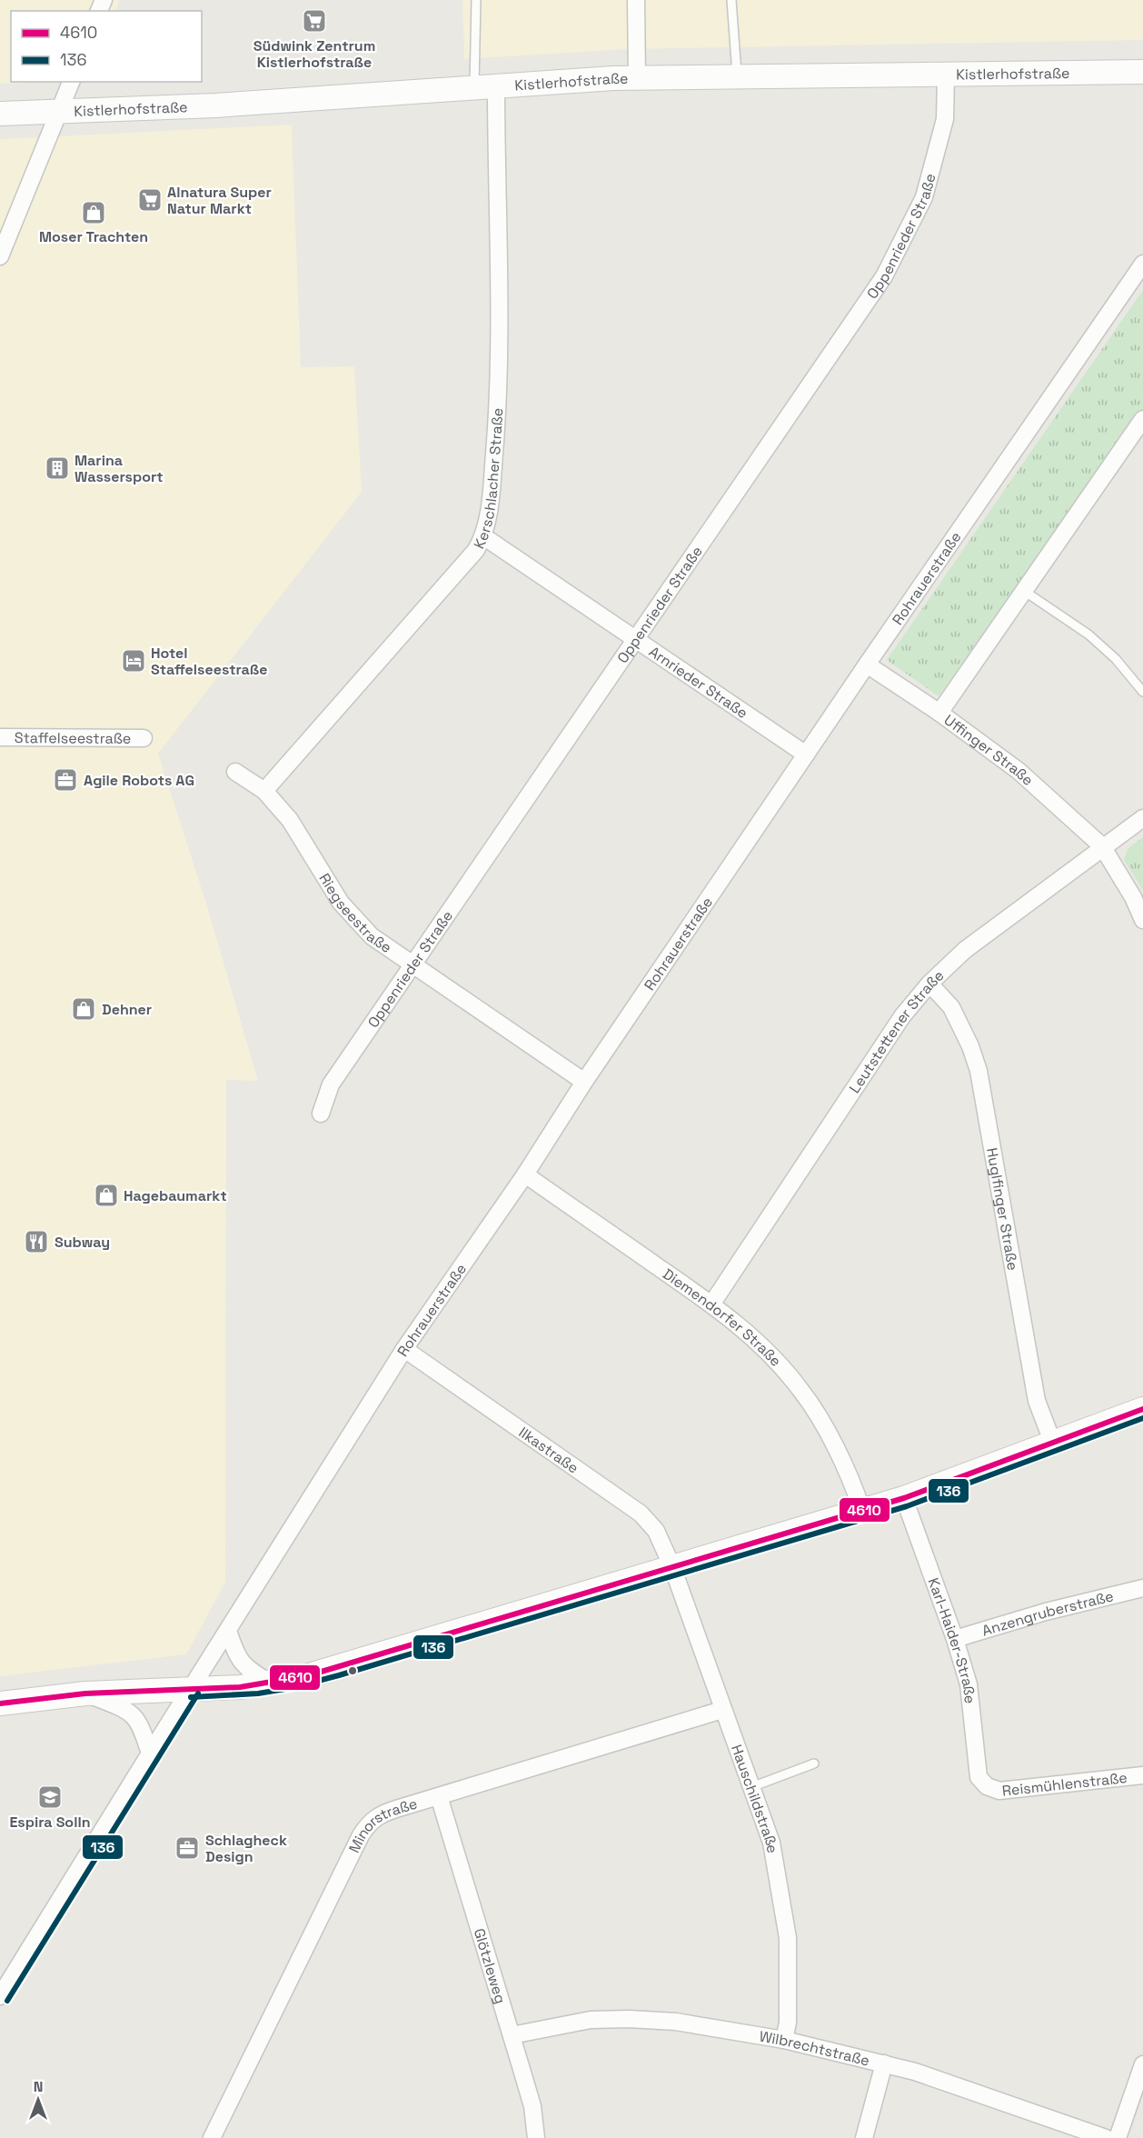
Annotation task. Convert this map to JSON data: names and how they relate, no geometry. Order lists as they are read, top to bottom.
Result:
{
  "streets": {
    "main road": ["Kistlerhofstraße"],
    "street": [
      "Oppenrieder Straße",
      "Kerschlacher Straße",
      "Rohrauerstraße",
      "Arnrieder Straße",
      "Staffelseestraße",
      "Uffinger Straße",
      "Riegseestraße",
      "Leutstettener Straße",
      "Huglfinger Straße",
      "Diemendorfer Straße",
      "Ilkastraße",
      "Anzengruberstraße",
      "Karl-Haider-Straße",
      "Reismühlenstraße",
      "Hauschildstraße",
      "Minorstraße",
      "Glötzleweg",
      "Wilbrechtstraße"
    ]
  },
  "crossings": [
    ["Kistlerhofstraße", "Oppenrieder Straße"],
    ["Kistlerhofstraße", "Kerschlacher Straße"],
    ["Oppenrieder Straße", "Arnrieder Straße"],
    ["Oppenrieder Straße", "Riegseestraße"],
    ["Kerschlacher Straße", "Arnrieder Straße"],
    ["Kerschlacher Straße", "Riegseestraße"],
    ["Rohrauerstraße", "Arnrieder Straße"],
    ["Rohrauerstraße", "Uffinger Straße"],
    ["Rohrauerstraße", "Riegseestraße"],
    ["Rohrauerstraße", "Diemendorfer Straße"],
    ["Rohrauerstraße", "Ilkastraße"],
    ["Uffinger Straße", "Leutstettener Straße"],
    ["Leutstettener Straße", "Huglfinger Straße"],
    ["Leutstettener Straße", "Diemendorfer Straße"],
    ["Ilkastraße", "Hauschildstraße"],
    ["Anzengruberstraße", "Karl-Haider-Straße"],
    ["Karl-Haider-Straße", "Reismühlenstraße"],
    ["Hauschildstraße", "Minorstraße"],
    ["Hauschildstraße", "Wilbrechtstraße"],
    ["Minorstraße", "Glötzleweg"],
    ["Glötzleweg", "Wilbrechtstraße"]
  ],
  "places": {
    "supermarket": ["Südwink Zentrum Kistlerhofstraße", "Alnatura Super Natur Markt"],
    "shop": ["Moser Trachten", "Dehner", "Hagebaumarkt"],
    "building": ["Marina Wassersport"],
    "hotel": ["Hotel Staffelseestraße"],
    "office": ["Agile Robots AG", "Schlagheck Design"],
    "restaurant": ["Subway"],
    "school or university": ["Espira Solln"]
  },
  "lines": ["transit line 4610", "transit line 136"],
  "legend": ["4610", "136"],
  "north": "top"
}
